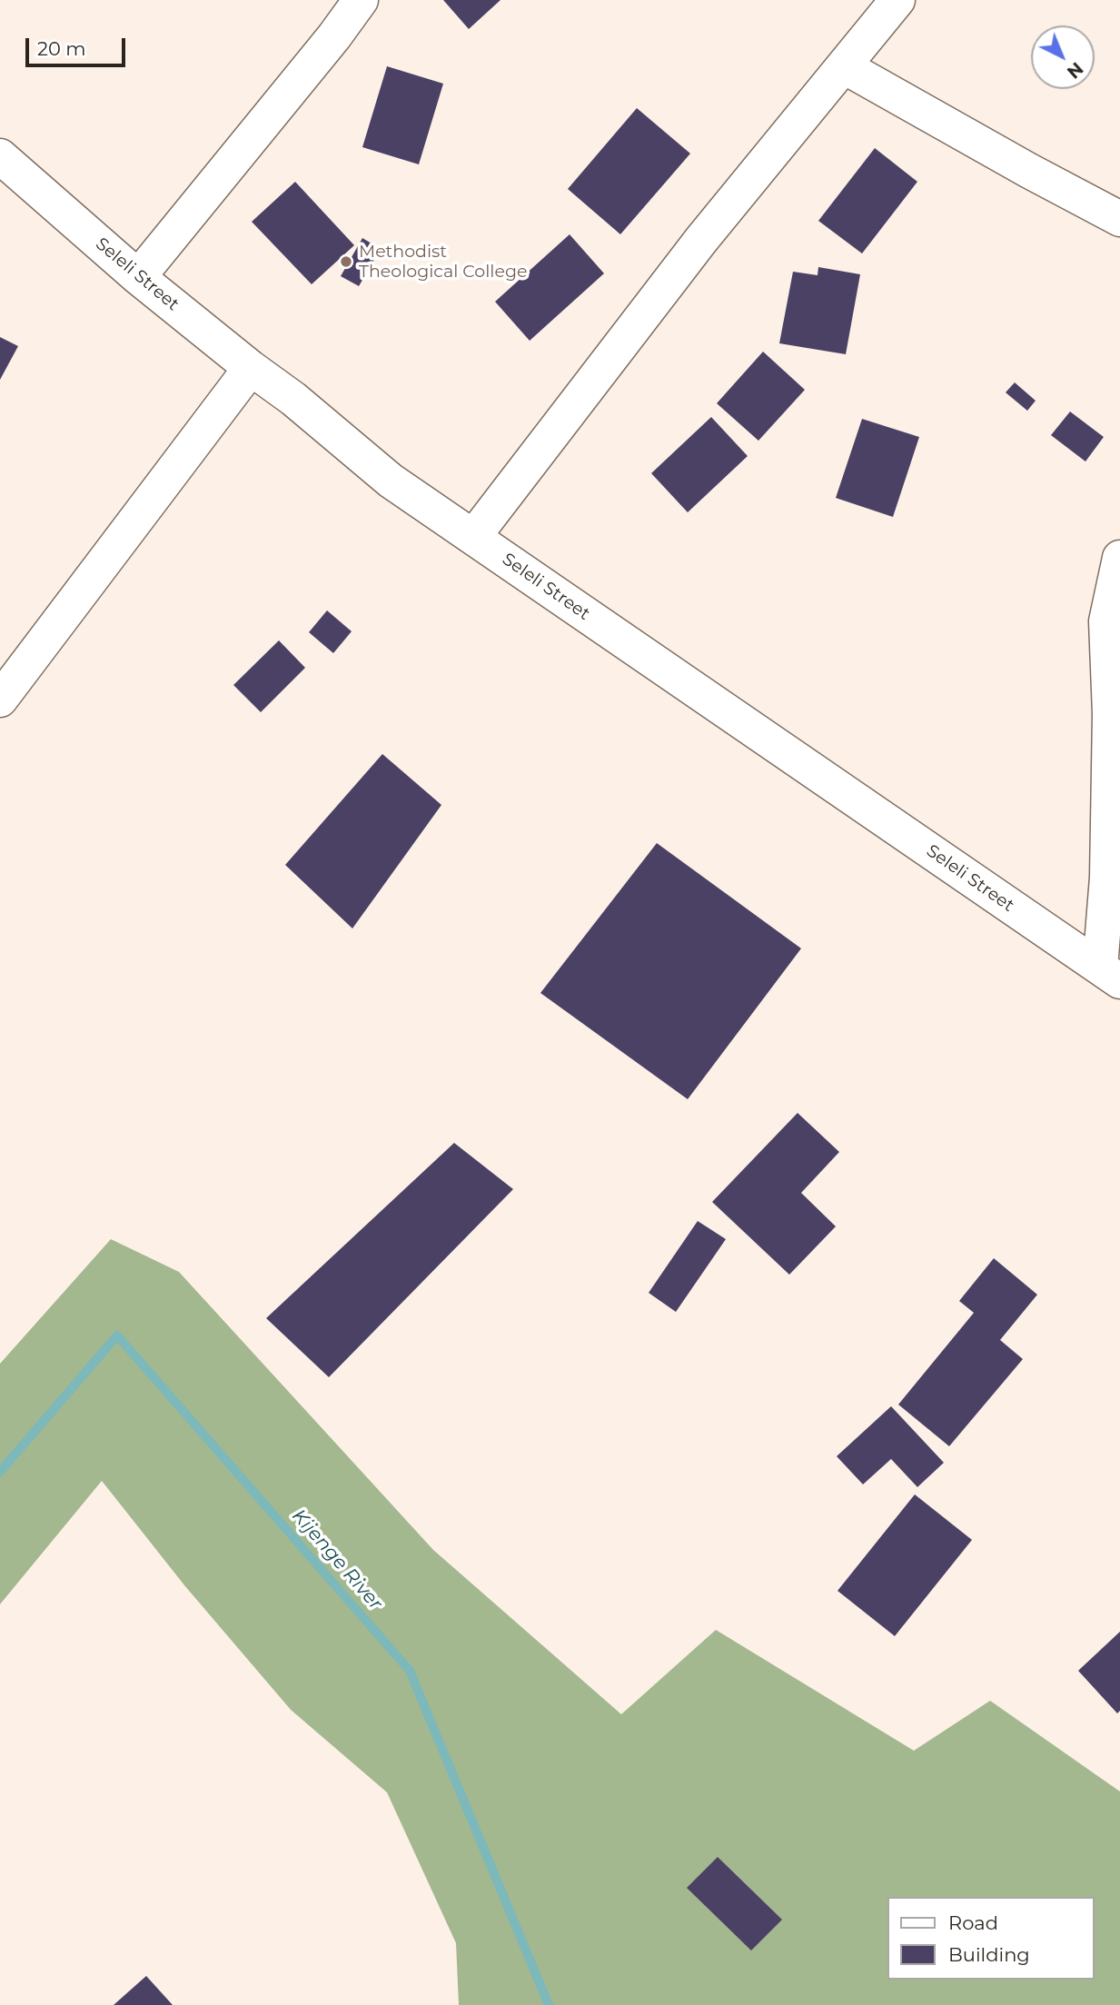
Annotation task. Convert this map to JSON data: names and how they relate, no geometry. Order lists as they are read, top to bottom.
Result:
{
  "streets": {
    "street": ["Seleli Street"]
  },
  "water": ["Kijenge River"],
  "places": ["Methodist Theological College"],
  "legend": ["Road", "Building"],
  "scale_bar": "20 m",
  "north": "bottom right"
}
